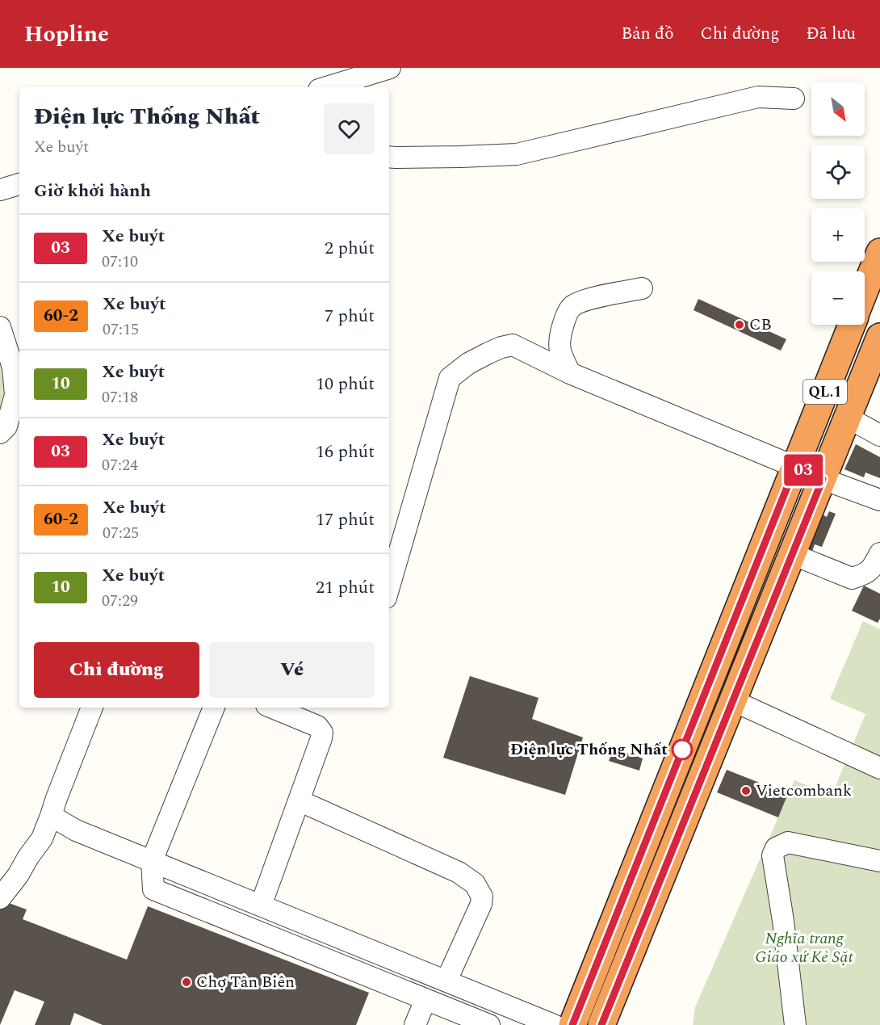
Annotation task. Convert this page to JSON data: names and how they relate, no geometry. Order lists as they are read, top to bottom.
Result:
{
  "streets": {
    "highway": ["QL.1"]
  },
  "parks": ["Nghĩa trang Giáo xứ Kẻ Sặt"],
  "places": [
    "CB",
    "Điện lực Thống Nhất",
    "Vietcombank",
    "Chợ Tân Biên"
  ],
  "lines": ["bus line 03"],
  "north": "bottom right",
  "page": {
    "header": "Hopline",
    "nav": ["Bản đồ", "Chỉ đường", "Đã lưu"],
    "on_map": "03",
    "map_buttons": ["+", "−"],
    "heading": [
      ["Điện lực Thống Nhất", "Xe buýt"],
      "Giờ khởi hành"
    ],
    "list": [
      {
        "mark": "03",
        "name": "Xe buýt",
        "note": "07:10",
        "value": "2 phút"
      },
      {
        "mark": "60-2",
        "name": "Xe buýt",
        "note": "07:15",
        "value": "7 phút"
      },
      {
        "mark": "10",
        "name": "Xe buýt",
        "note": "07:18",
        "value": "10 phút"
      },
      {
        "mark": "03",
        "name": "Xe buýt",
        "note": "07:24",
        "value": "16 phút"
      },
      {
        "mark": "60-2",
        "name": "Xe buýt",
        "note": "07:25",
        "value": "17 phút"
      },
      {
        "mark": "10",
        "name": "Xe buýt",
        "note": "07:29",
        "value": "21 phút"
      }
    ],
    "buttons": ["Chỉ đường", "Vé"]
  }
}
